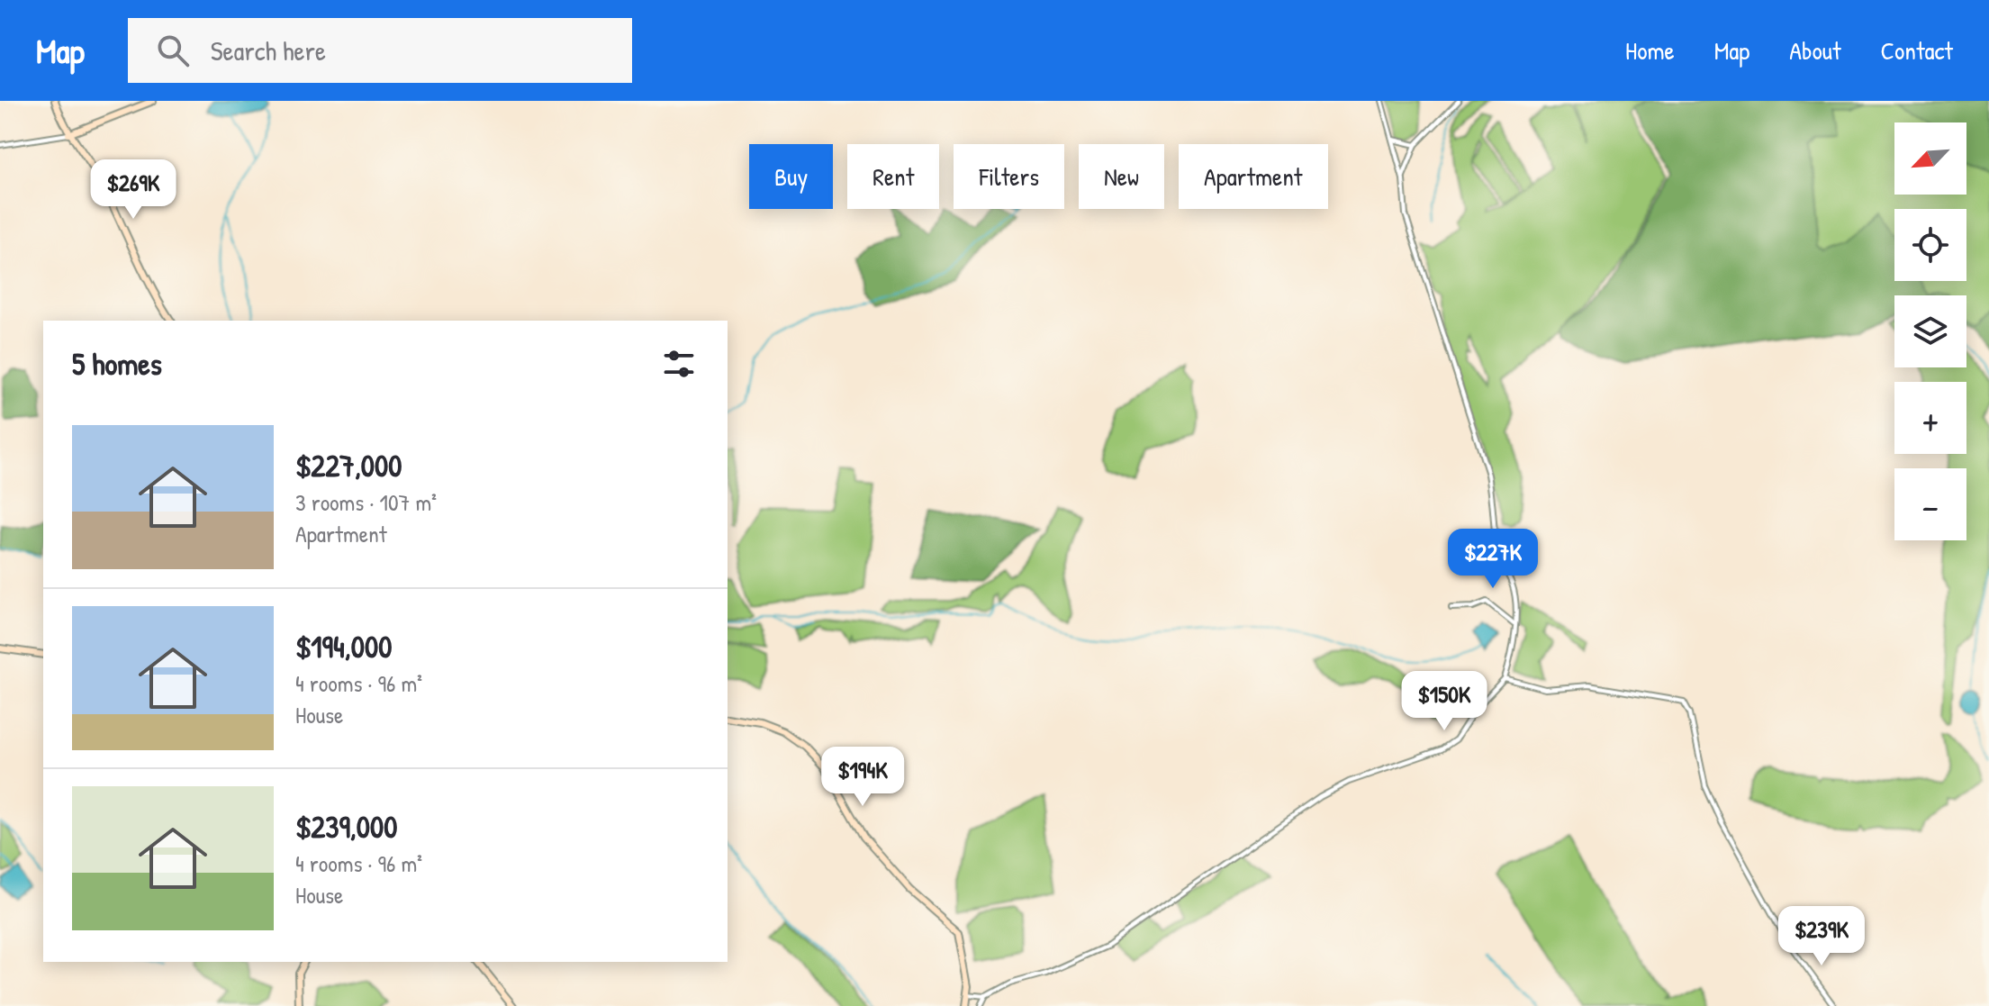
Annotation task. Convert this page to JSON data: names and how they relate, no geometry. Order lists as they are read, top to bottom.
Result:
{
  "north": "bottom left",
  "page": {
    "header": "Map",
    "search": "Search here",
    "nav": [
      "Home",
      "Map",
      "About",
      "Contact"
    ],
    "map_buttons": ["+", "−"],
    "chip": [
      "Buy",
      "Rent",
      "Filters",
      "New",
      "Apartment"
    ],
    "price": [
      "$269K",
      "$227K",
      "$150K",
      "$194K",
      "$239K"
    ],
    "heading": "5 homes",
    "list": [
      {
        "name": "$227,000",
        "note": "3 rooms · 107 m² · Apartment"
      },
      {
        "name": "$194,000",
        "note": "4 rooms · 96 m² · House"
      },
      {
        "name": "$239,000",
        "note": "4 rooms · 96 m² · House"
      }
    ]
  }
}
